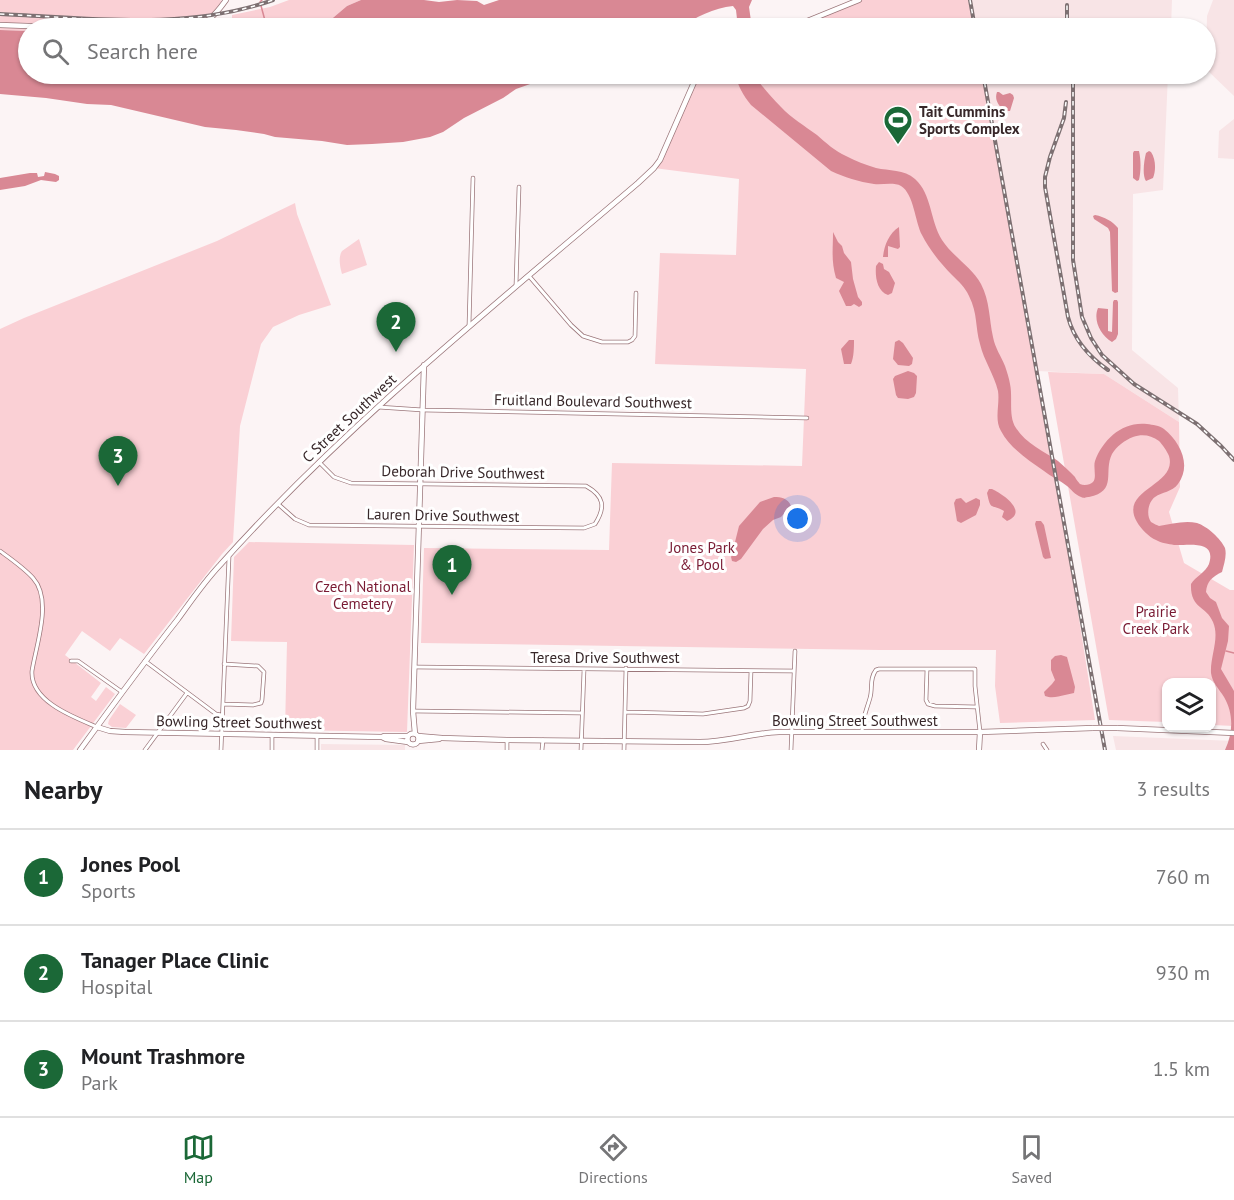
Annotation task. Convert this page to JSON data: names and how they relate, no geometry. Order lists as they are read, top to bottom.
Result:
{
  "streets": {
    "main road": ["C Street Southwest", "Bowling Street Southwest"],
    "street": [
      "Fruitland Boulevard Southwest",
      "Deborah Drive Southwest",
      "Lauren Drive Southwest",
      "Teresa Drive Southwest"
    ]
  },
  "crossings": [
    ["Fruitland Boulevard Southwest", "C Street Southwest"],
    ["C Street Southwest", "Deborah Drive Southwest"],
    ["C Street Southwest", "Lauren Drive Southwest"],
    ["C Street Southwest", "Bowling Street Southwest"],
    ["Deborah Drive Southwest", "Lauren Drive Southwest"]
  ],
  "parks": ["Jones Park & Pool", "Czech National Cemetery", "Prairie Creek Park"],
  "places": {
    "sports": ["Tait Cummins Sports Complex"]
  },
  "page": {
    "search": "Search here",
    "pins": ["2", "3", "1"],
    "heading": ["Nearby", "3 results"],
    "list": [
      {
        "mark": "1",
        "name": "Jones Pool",
        "note": "Sports",
        "value": "760 m"
      },
      {
        "mark": "2",
        "name": "Tanager Place Clinic",
        "note": "Hospital",
        "value": "930 m"
      },
      {
        "mark": "3",
        "name": "Mount Trashmore",
        "note": "Park",
        "value": "1.5 km"
      }
    ],
    "nav": ["Map", "Directions", "Saved"]
  }
}
